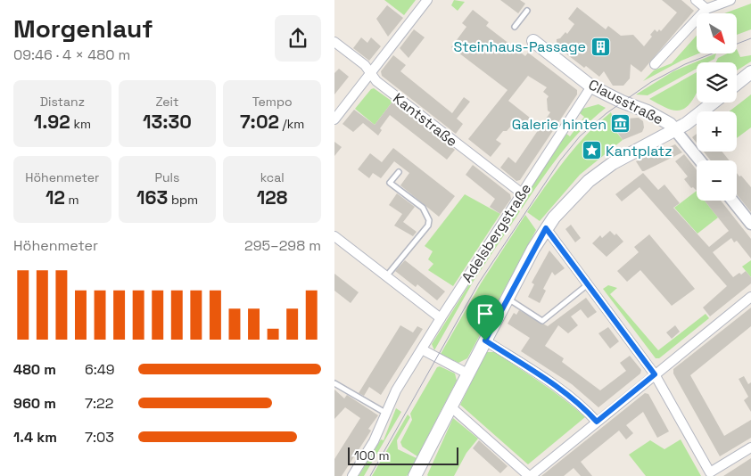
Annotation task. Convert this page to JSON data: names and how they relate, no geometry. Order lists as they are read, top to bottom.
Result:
{
  "streets": {
    "main road": ["Clausstraße"],
    "street": ["Kantstraße", "Adelsbergstraße"]
  },
  "crossings": [
    ["Clausstraße", "Adelsbergstraße"],
    ["Kantstraße", "Adelsbergstraße"]
  ],
  "places": {
    "building": ["Steinhaus-Passage"],
    "museum": ["Galerie hinten"],
    "place": ["Kantplatz"]
  },
  "scale_bar": "100 m",
  "north": "bottom right",
  "page": {
    "heading": ["Morgenlauf", "09:46 · 4 × 480 m"],
    "map_buttons": ["+", "−"],
    "stats": [
      ["Distanz", "1.92 km"],
      ["Zeit", "13:30"],
      ["Tempo", "7:02 /km"],
      ["Höhenmeter", "12 m"],
      ["Puls", "163 bpm"],
      ["kcal", "128"]
    ],
    "chart": ["Höhenmeter", "295–298 m"],
    "list": [
      {
        "name": "480 m",
        "note": "6:49"
      },
      {
        "name": "960 m",
        "note": "7:22"
      },
      {
        "name": "1.4 km",
        "note": "7:03"
      }
    ],
    "scale": "100 m"
  }
}
